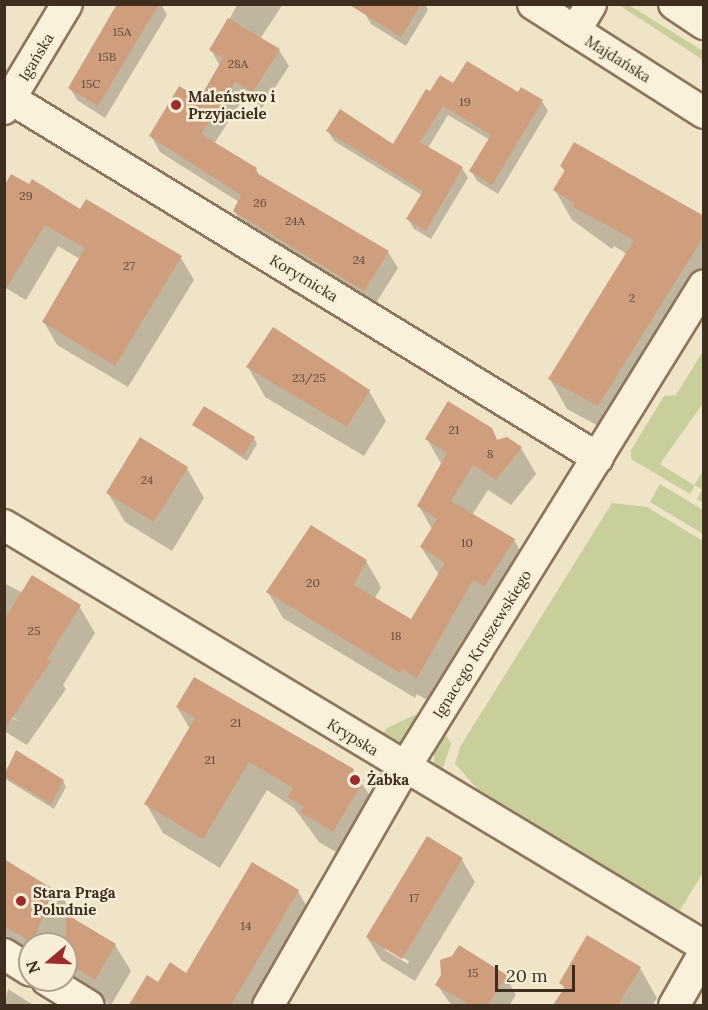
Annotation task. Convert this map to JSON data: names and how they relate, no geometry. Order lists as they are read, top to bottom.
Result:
{
  "streets": {
    "street": [
      "Igańska",
      "Majdańska",
      "Korytnicka",
      "Ignacego Kruszewskiego",
      "Krypska"
    ]
  },
  "crossings": [
    ["Igańska", "Korytnicka"],
    ["Korytnicka", "Ignacego Kruszewskiego"],
    ["Ignacego Kruszewskiego", "Krypska"]
  ],
  "places": ["Maleństwo i Przyjaciele", "Żabka", "Stara Praga Poludnie"],
  "house_numbers": [
    "15A",
    "15B",
    "28A",
    "15C",
    "19",
    "29",
    "26",
    "24A",
    "24",
    "27",
    "2",
    "23/25",
    "21",
    "8",
    "24",
    "10",
    "20",
    "25",
    "18",
    "21",
    "21",
    "17",
    "14",
    "15"
  ],
  "scale_bar": "20 m",
  "north": "left"
}
